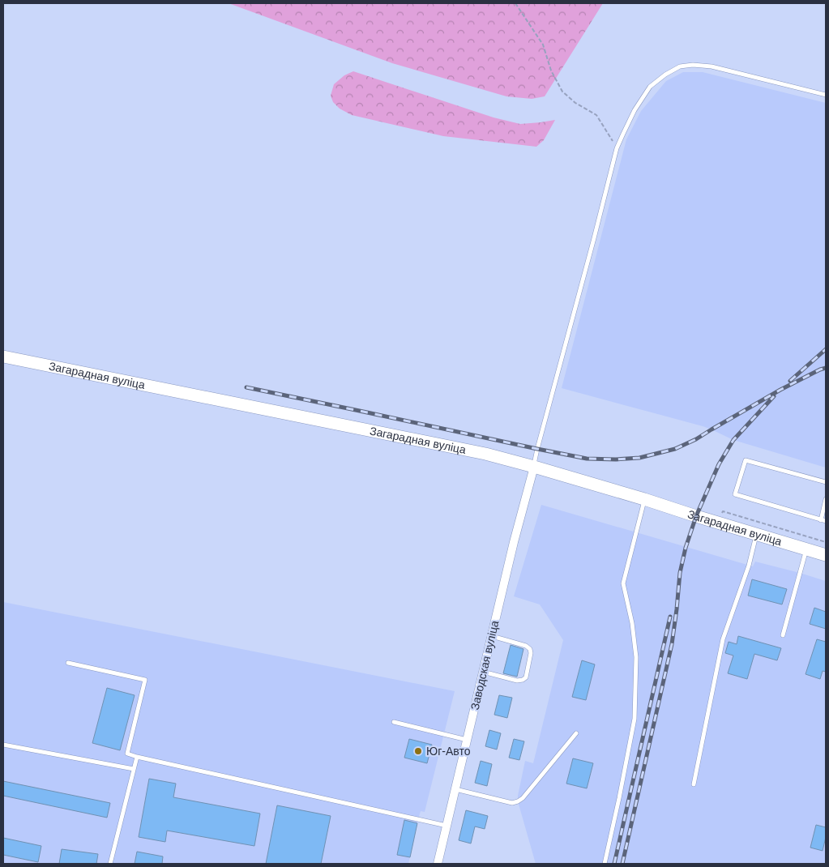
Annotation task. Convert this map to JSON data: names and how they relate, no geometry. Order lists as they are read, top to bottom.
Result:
{
  "streets": {
    "main road": ["Загарадная вуліца"],
    "street": ["Заводская вуліца"]
  },
  "crossings": [
    ["Загарадная вуліца", "Заводская вуліца"]
  ],
  "places": ["Юг-Авто"]
}
